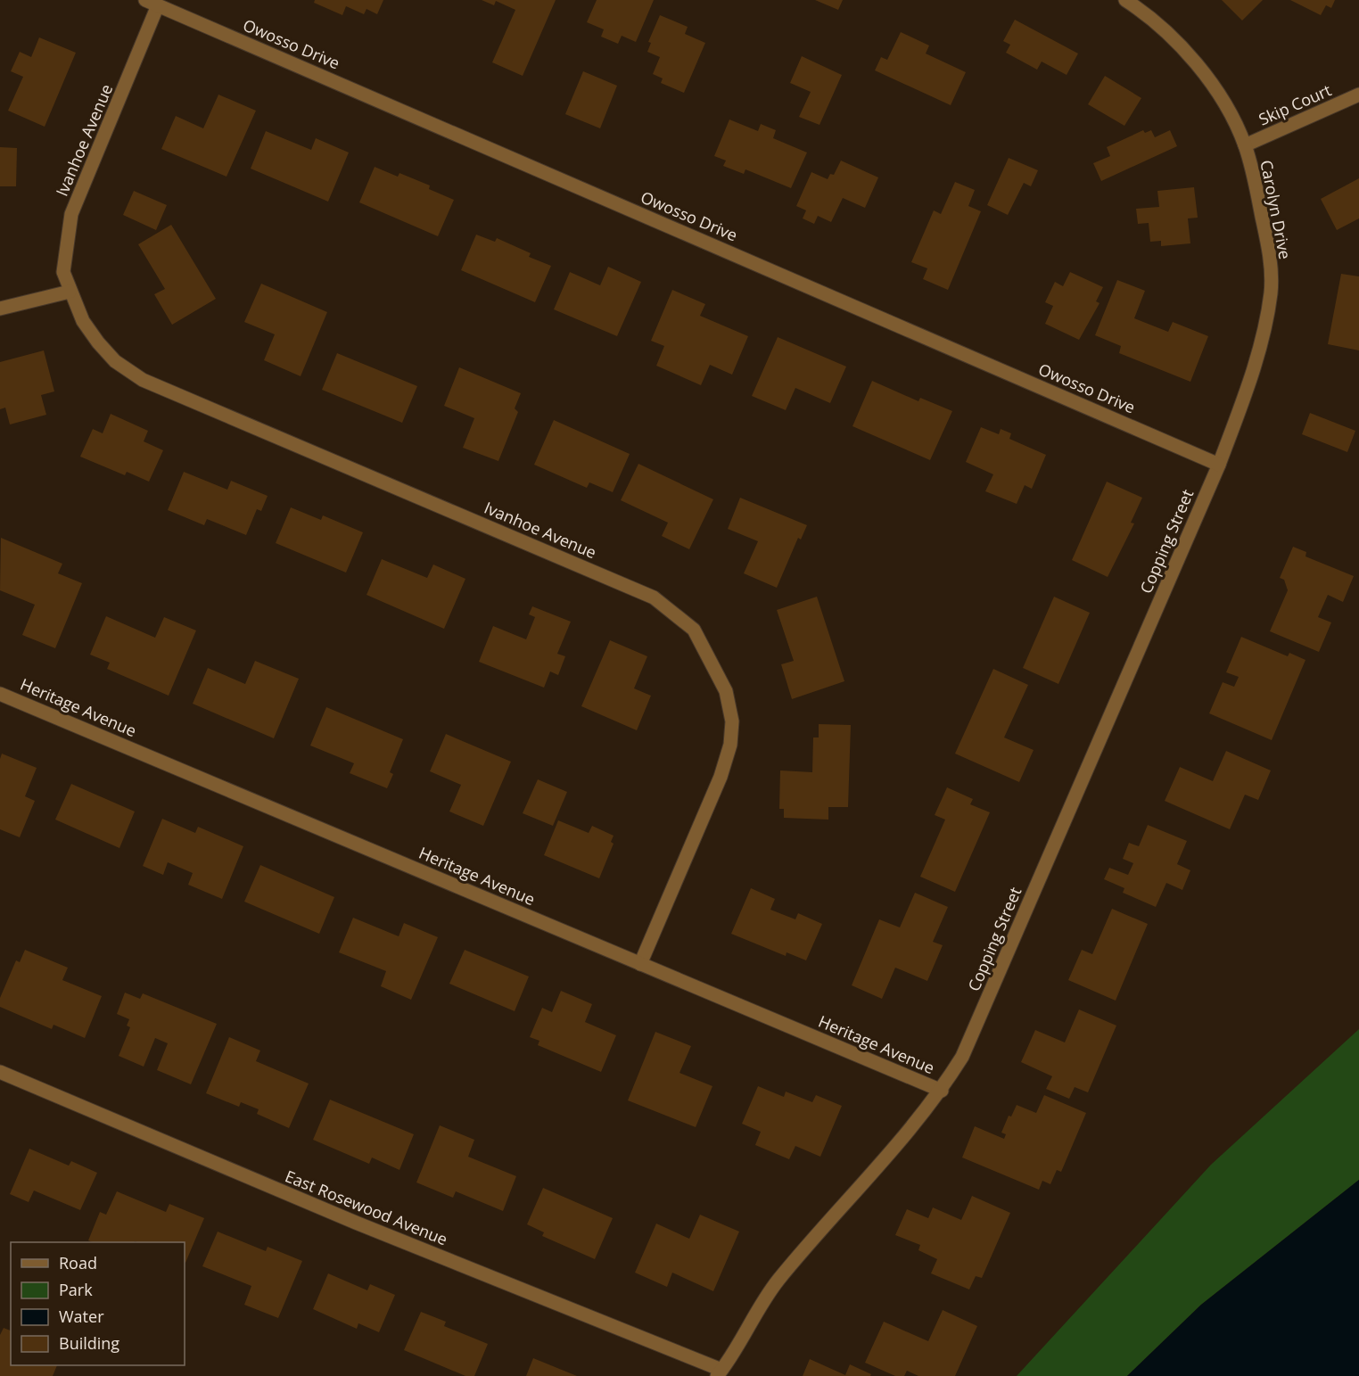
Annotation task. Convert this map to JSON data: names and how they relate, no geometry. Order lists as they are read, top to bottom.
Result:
{
  "streets": {
    "street": [
      "Owosso Drive",
      "Skip Court",
      "Ivanhoe Avenue",
      "Carolyn Drive",
      "Copping Street",
      "Heritage Avenue",
      "East Rosewood Avenue"
    ]
  },
  "crossings": [
    ["Owosso Drive", "Ivanhoe Avenue"],
    ["Owosso Drive", "Carolyn Drive"],
    ["Owosso Drive", "Copping Street"],
    ["Skip Court", "Carolyn Drive"],
    ["Ivanhoe Avenue", "Heritage Avenue"],
    ["Carolyn Drive", "Copping Street"],
    ["Copping Street", "Heritage Avenue"],
    ["Copping Street", "East Rosewood Avenue"]
  ],
  "legend": [
    "Road",
    "Park",
    "Water",
    "Building"
  ]
}
